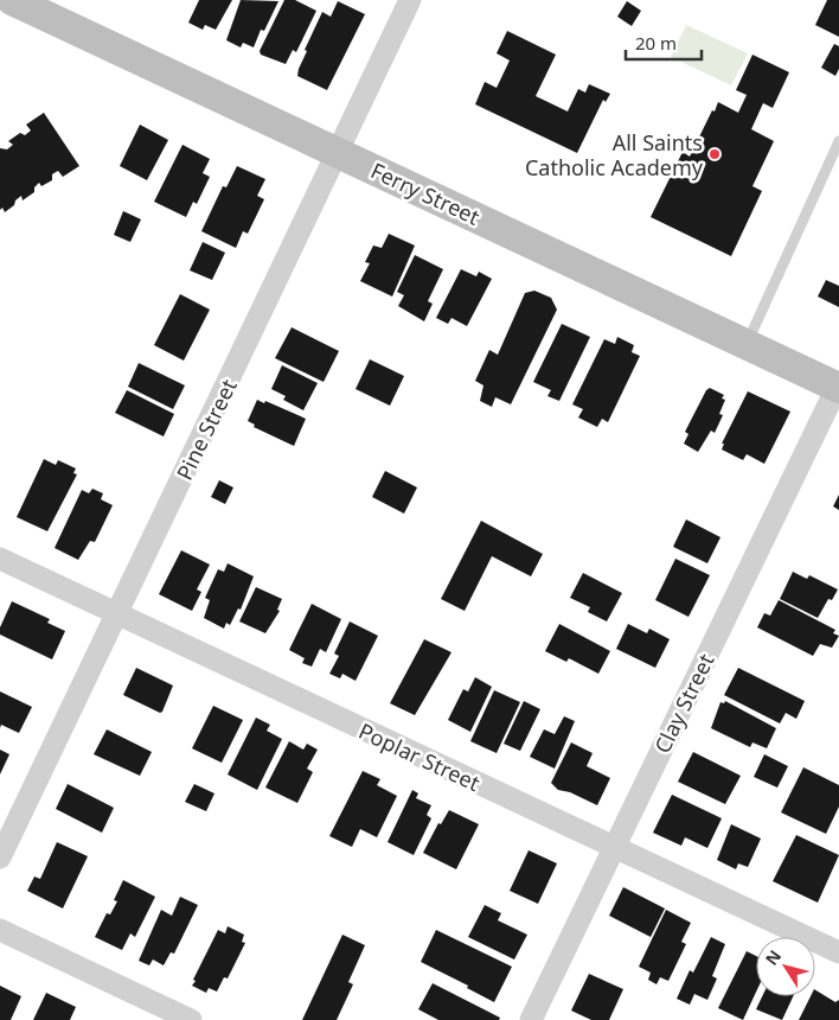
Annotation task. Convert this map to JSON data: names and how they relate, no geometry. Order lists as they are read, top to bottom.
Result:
{
  "streets": {
    "main road": ["Ferry Street"],
    "street": ["Pine Street", "Clay Street", "Poplar Street"]
  },
  "crossings": [
    ["Ferry Street", "Pine Street"],
    ["Ferry Street", "Clay Street"],
    ["Pine Street", "Poplar Street"],
    ["Clay Street", "Poplar Street"]
  ],
  "places": ["All Saints Catholic Academy"],
  "scale_bar": "20 m",
  "north": "top left"
}
